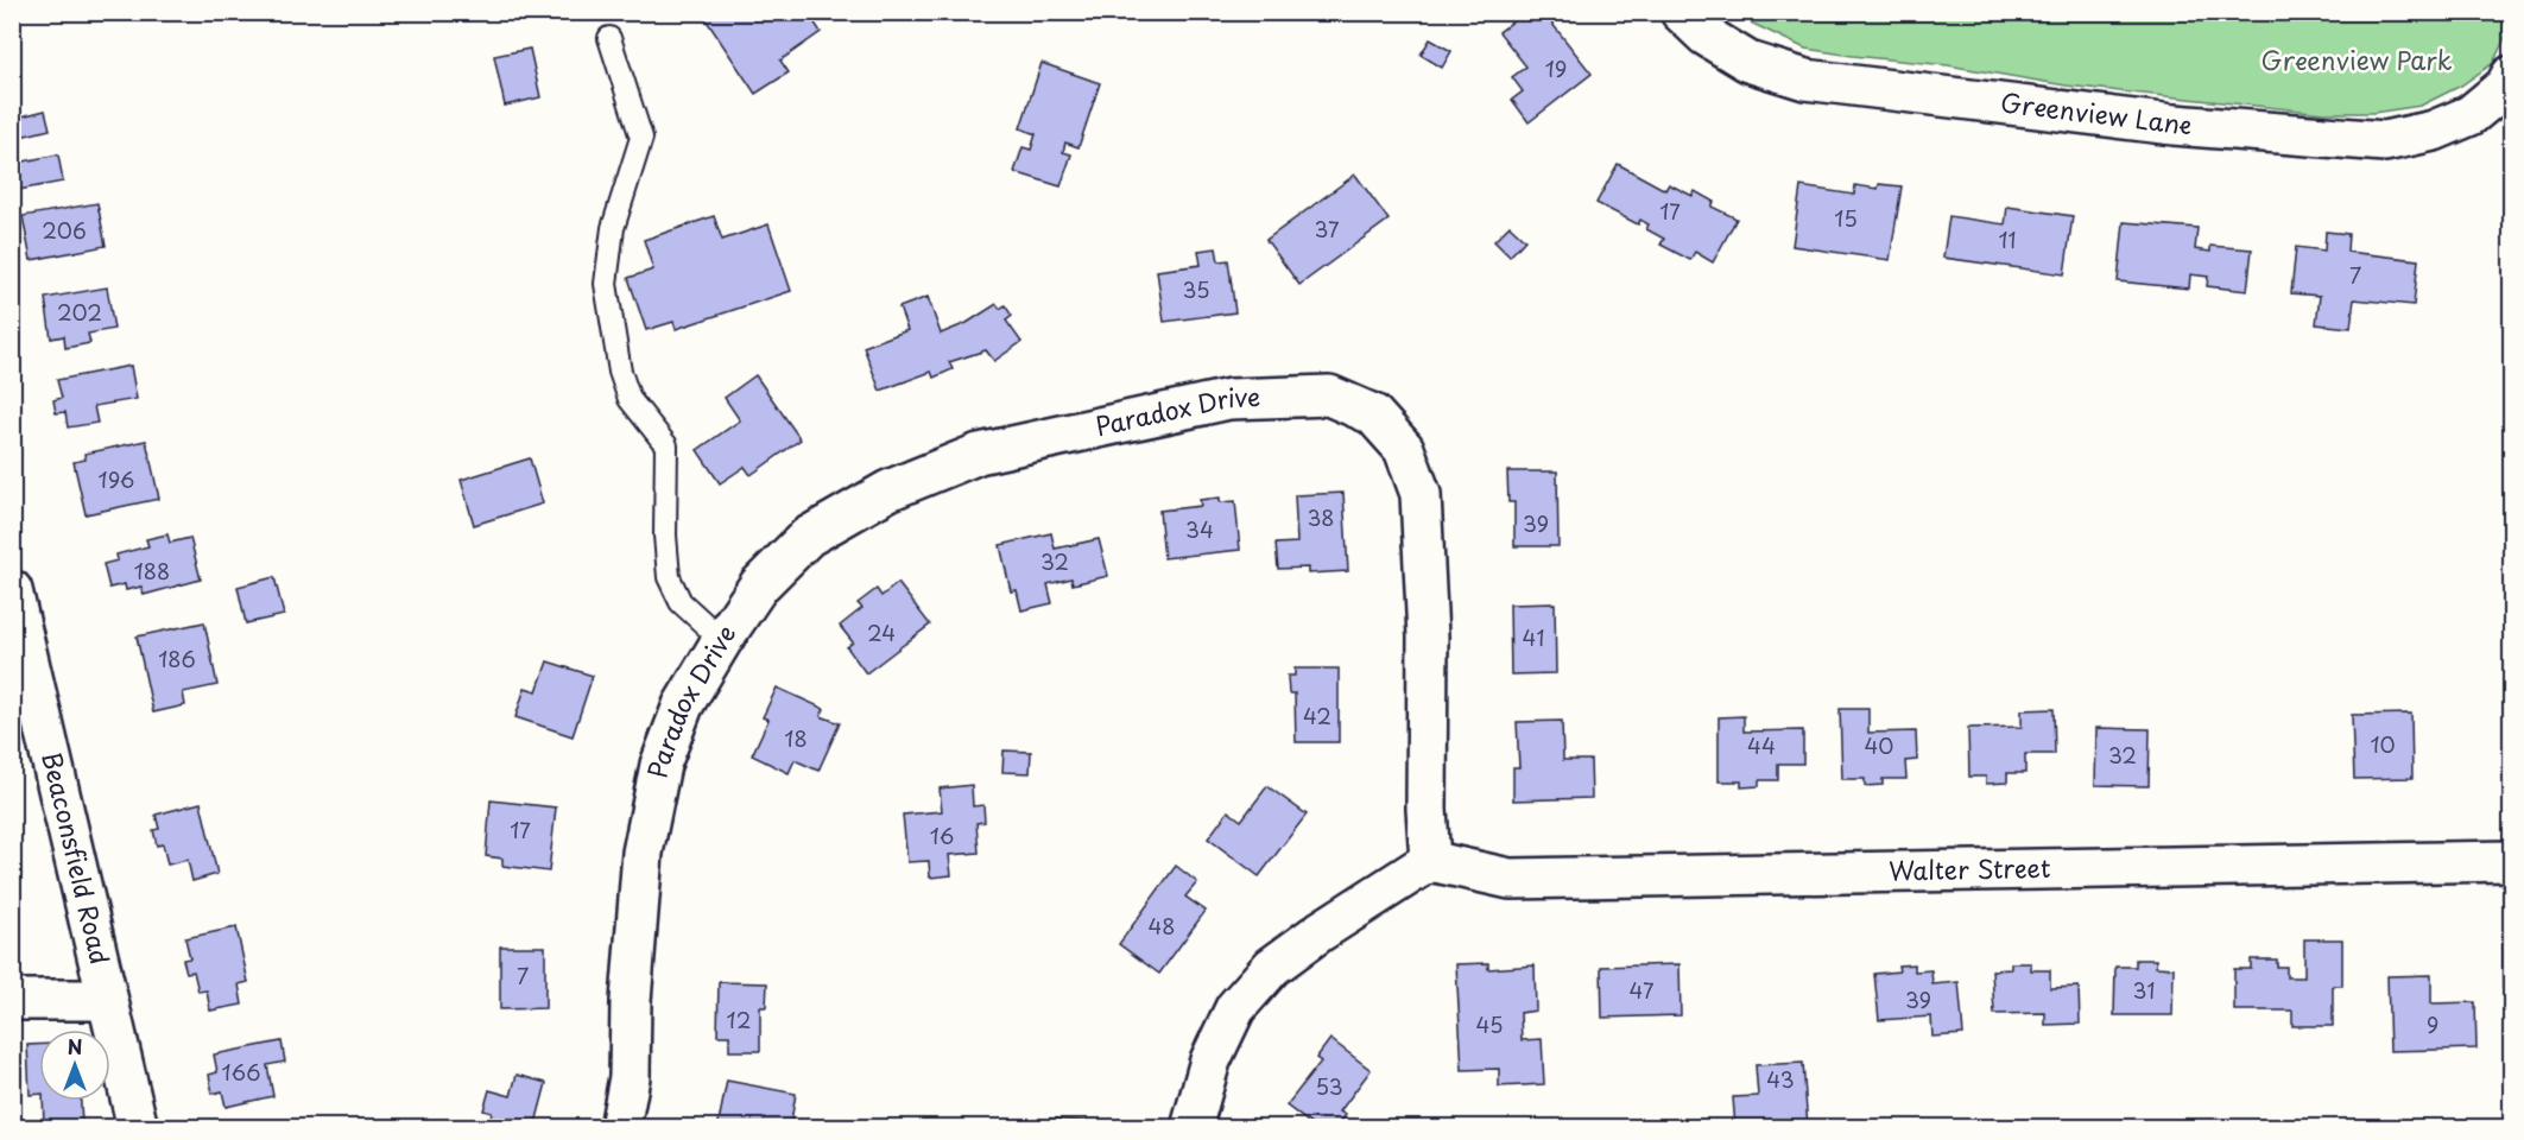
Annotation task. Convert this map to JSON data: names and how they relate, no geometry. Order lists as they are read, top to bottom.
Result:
{
  "streets": {
    "street": [
      "Greenview Lane",
      "Paradox Drive",
      "Beaconsfield Road",
      "Walter Street"
    ]
  },
  "crossings": [
    ["Paradox Drive", "Walter Street"]
  ],
  "parks": ["Greenview Park"],
  "house_numbers": [
    "19",
    "17",
    "15",
    "37",
    "206",
    "11",
    "7",
    "35",
    "202",
    "196",
    "38",
    "39",
    "34",
    "32",
    "188",
    "24",
    "41",
    "186",
    "42",
    "18",
    "10",
    "44",
    "40",
    "32",
    "17",
    "16",
    "48",
    "7",
    "47",
    "31",
    "39",
    "12",
    "45",
    "9",
    "166",
    "43",
    "53"
  ],
  "north": "top"
}
